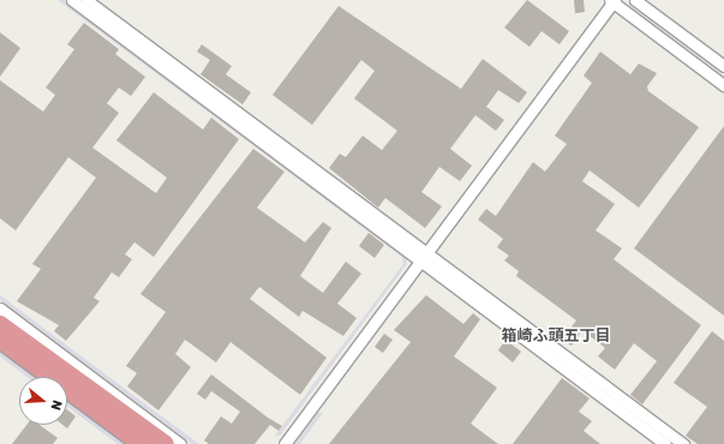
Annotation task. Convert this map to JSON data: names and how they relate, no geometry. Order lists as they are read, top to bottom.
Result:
{
  "districts": ["箱崎ふ頭五丁目"],
  "north": "right"
}
